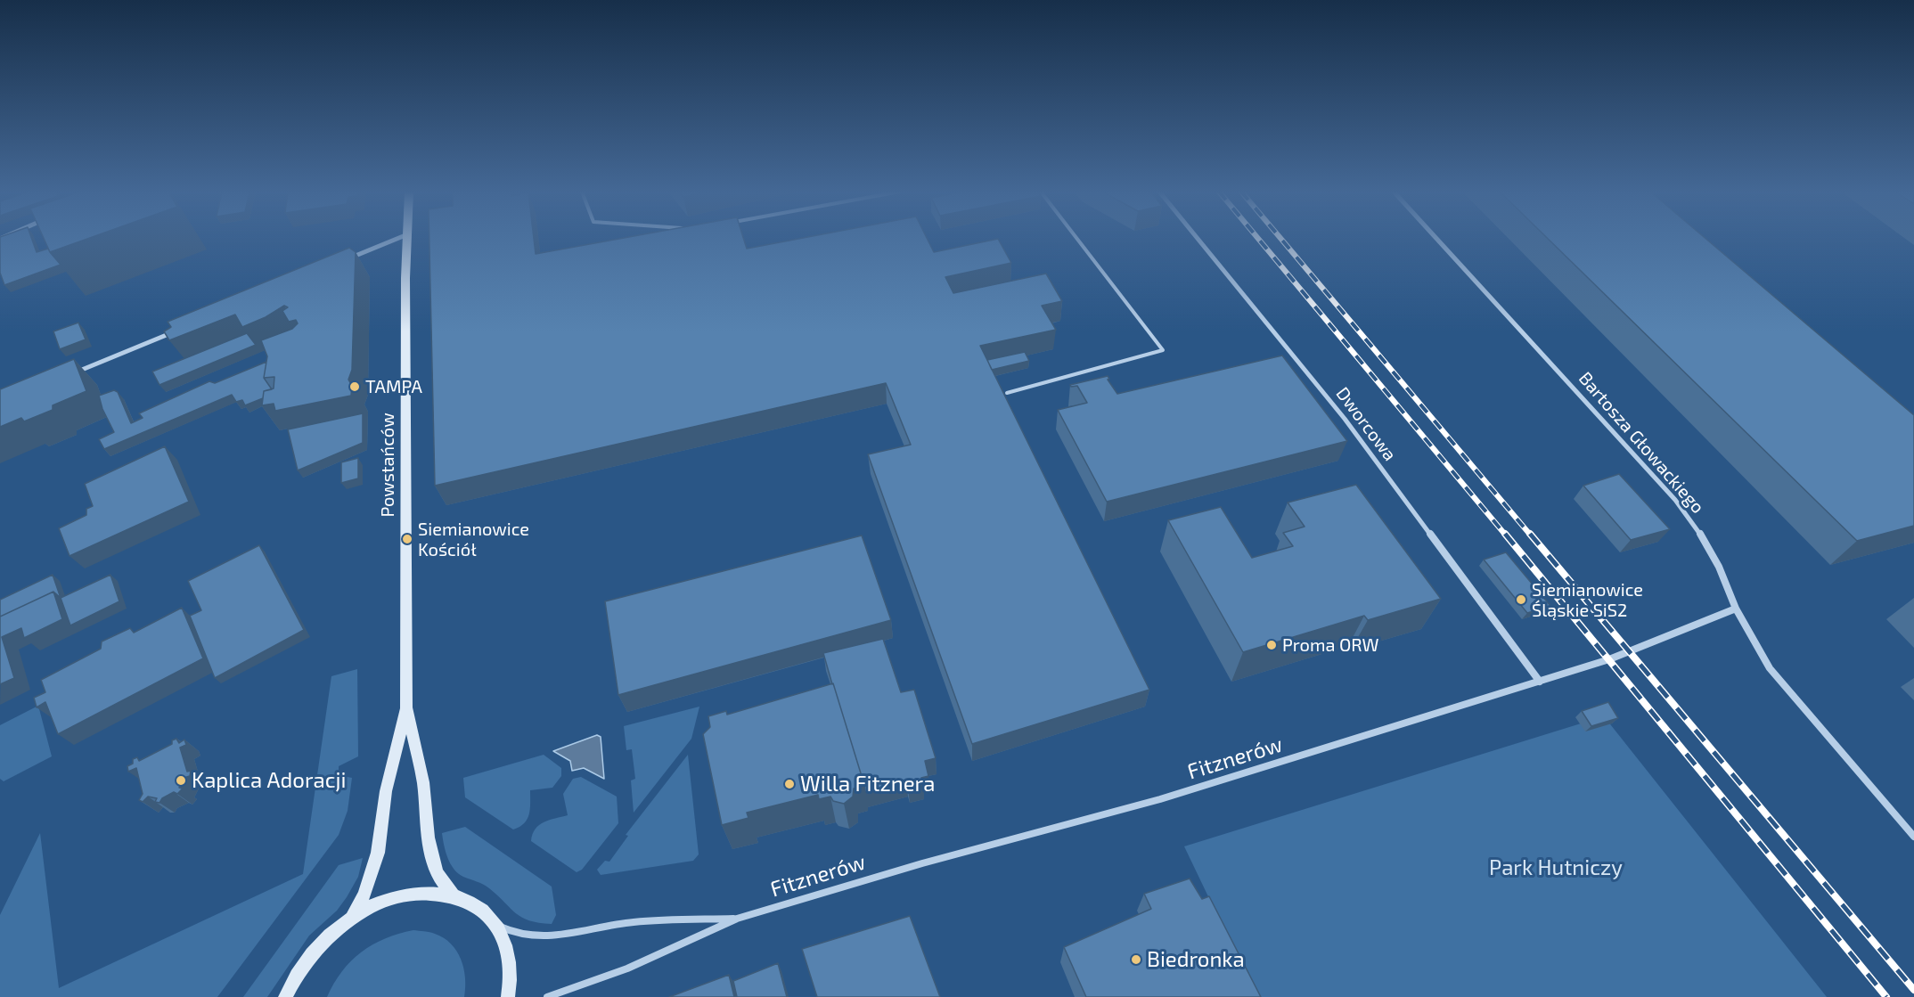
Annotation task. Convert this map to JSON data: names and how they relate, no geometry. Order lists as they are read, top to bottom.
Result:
{
  "streets": {
    "street": [
      "Dworcowa",
      "Bartosza Głowackiego",
      "Powstańców",
      "Fitznerów"
    ]
  },
  "crossings": [
    ["Dworcowa", "Fitznerów"],
    ["Bartosza Głowackiego", "Fitznerów"]
  ],
  "parks": ["Park Hutniczy"],
  "places": [
    "TAMPA",
    "Siemianowice Kościół",
    "Siemianowice Śląskie SiS2",
    "Proma ORW",
    "Kaplica Adoracji",
    "Willa Fitznera",
    "Biedronka"
  ]
}
